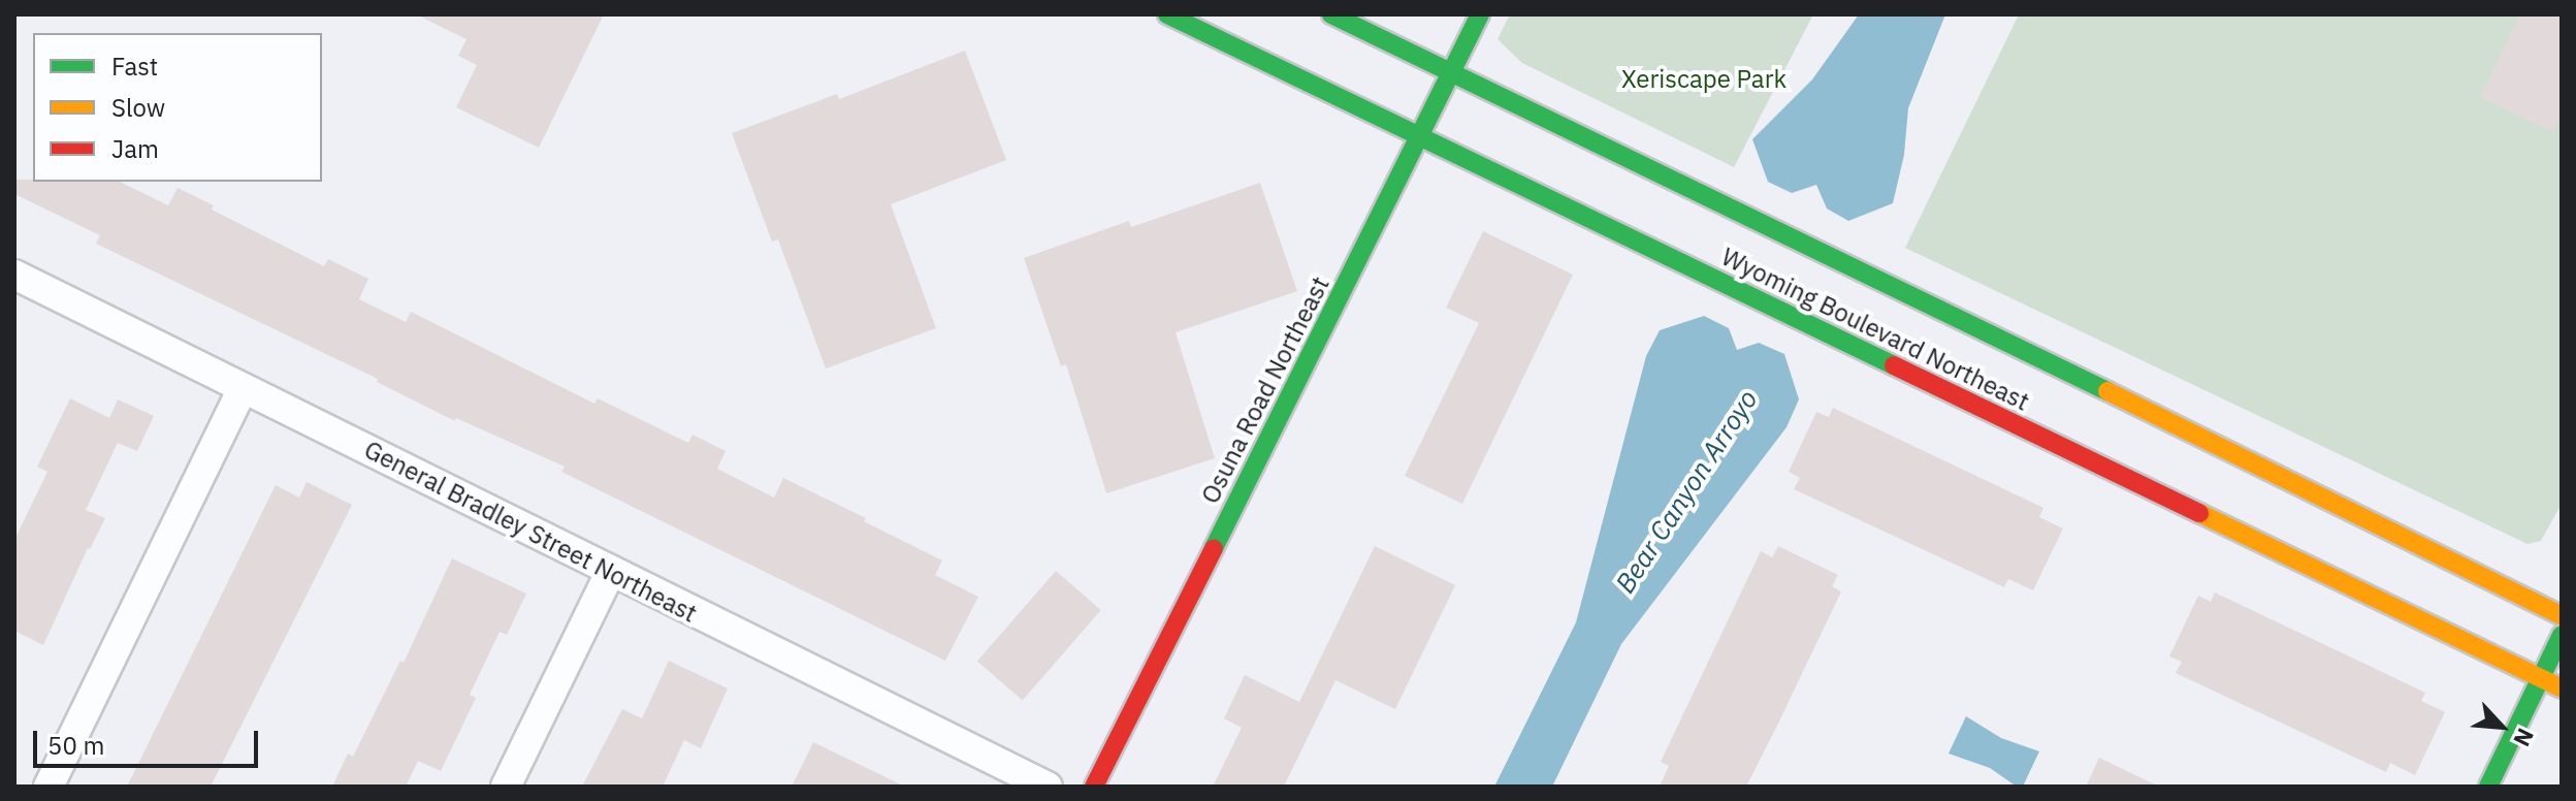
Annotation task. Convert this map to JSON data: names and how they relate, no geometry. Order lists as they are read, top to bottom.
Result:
{
  "streets": {
    "main road": ["Wyoming Boulevard Northeast", "Osuna Road Northeast"],
    "street": ["General Bradley Street Northeast"]
  },
  "crossings": [
    ["Wyoming Boulevard Northeast", "Osuna Road Northeast"]
  ],
  "water": ["Bear Canyon Arroyo"],
  "parks": ["Xeriscape Park"],
  "legend": ["Fast", "Slow", "Jam"],
  "scale_bar": "50 m",
  "north": "bottom right"
}
